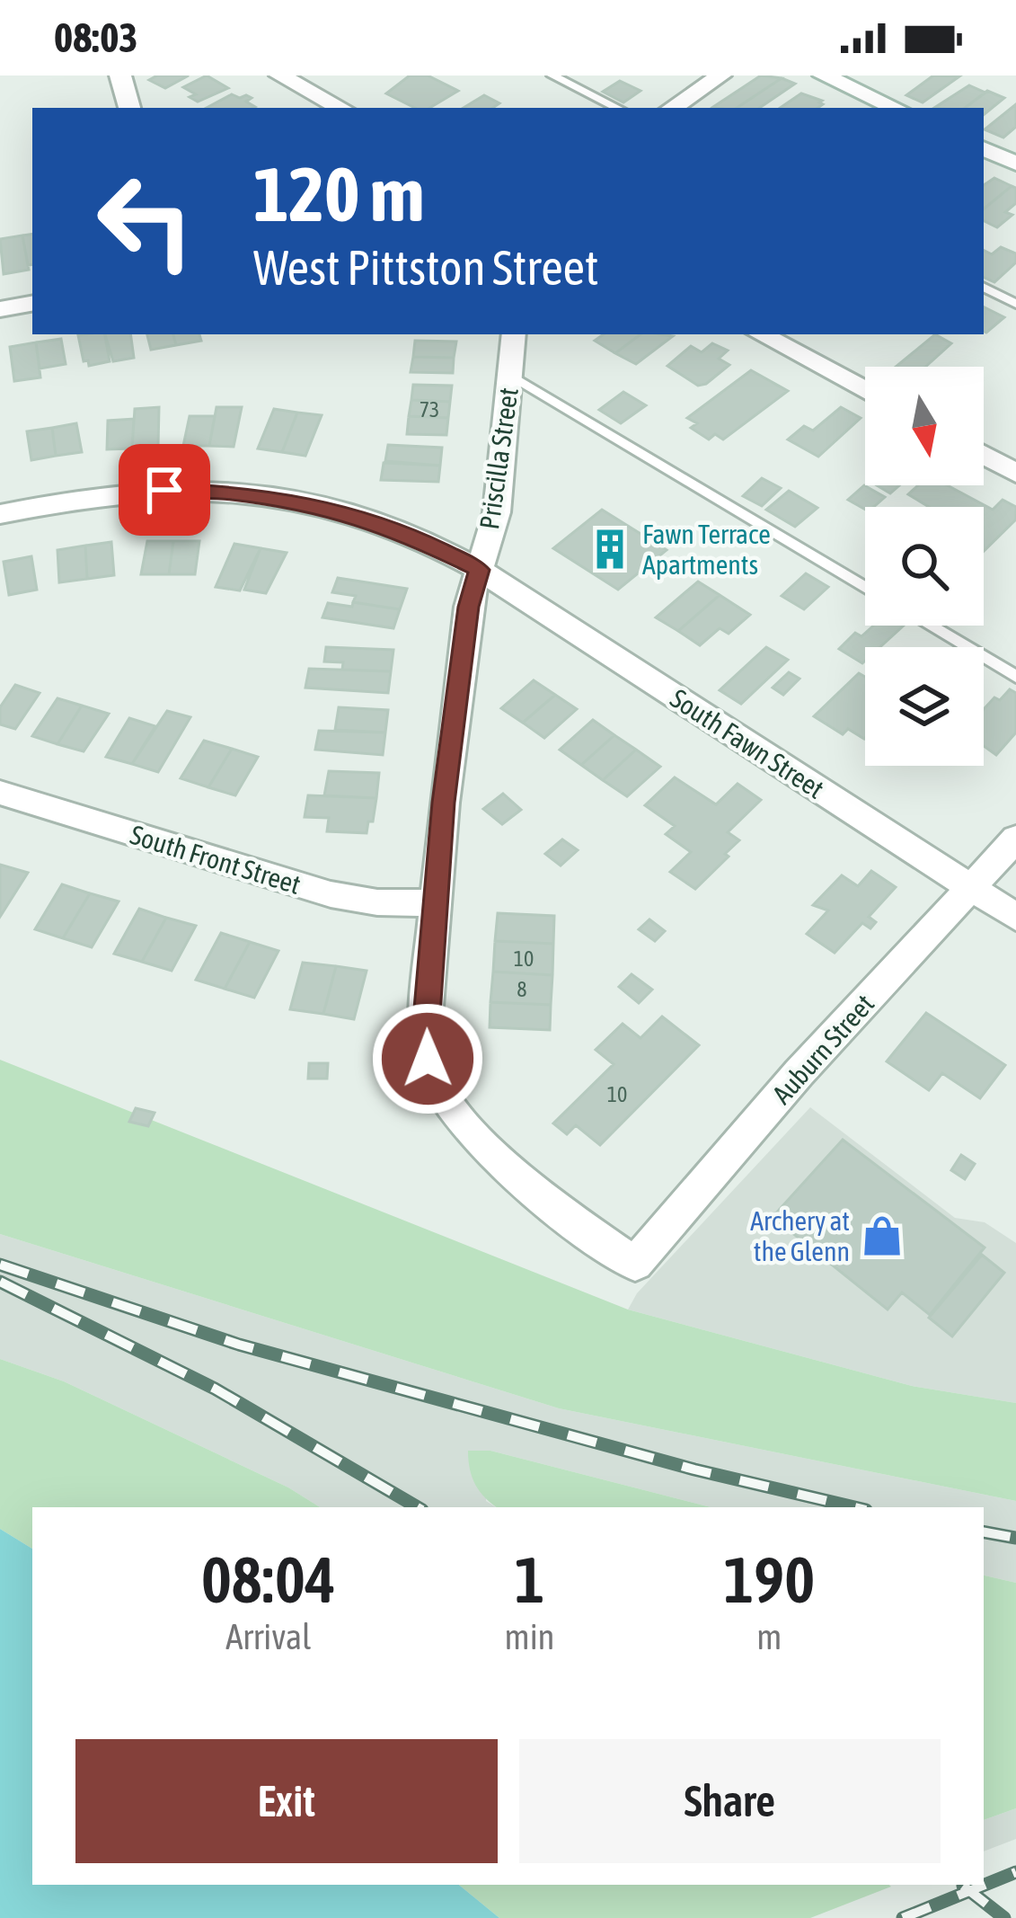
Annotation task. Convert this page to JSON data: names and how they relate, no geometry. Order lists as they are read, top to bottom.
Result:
{
  "streets": {
    "street": [
      "Priscilla Street",
      "South Fawn Street",
      "South Front Street",
      "Auburn Street"
    ]
  },
  "crossings": [
    ["Priscilla Street", "South Fawn Street"],
    ["Priscilla Street", "South Front Street"],
    ["Priscilla Street", "Auburn Street"],
    ["South Fawn Street", "Auburn Street"]
  ],
  "places": {
    "building": ["Fawn Terrace Apartments"],
    "shop": ["Archery at the Glenn"]
  },
  "house_numbers": [
    "73",
    "10",
    "8",
    "10"
  ],
  "north": "bottom",
  "page": {
    "status": "08:03",
    "turn": ["120 m", "West Pittston Street"],
    "eta": [
      "08:04",
      "Arrival",
      "1",
      "min",
      "190",
      "m"
    ],
    "buttons": ["Exit", "Share"]
  }
}
